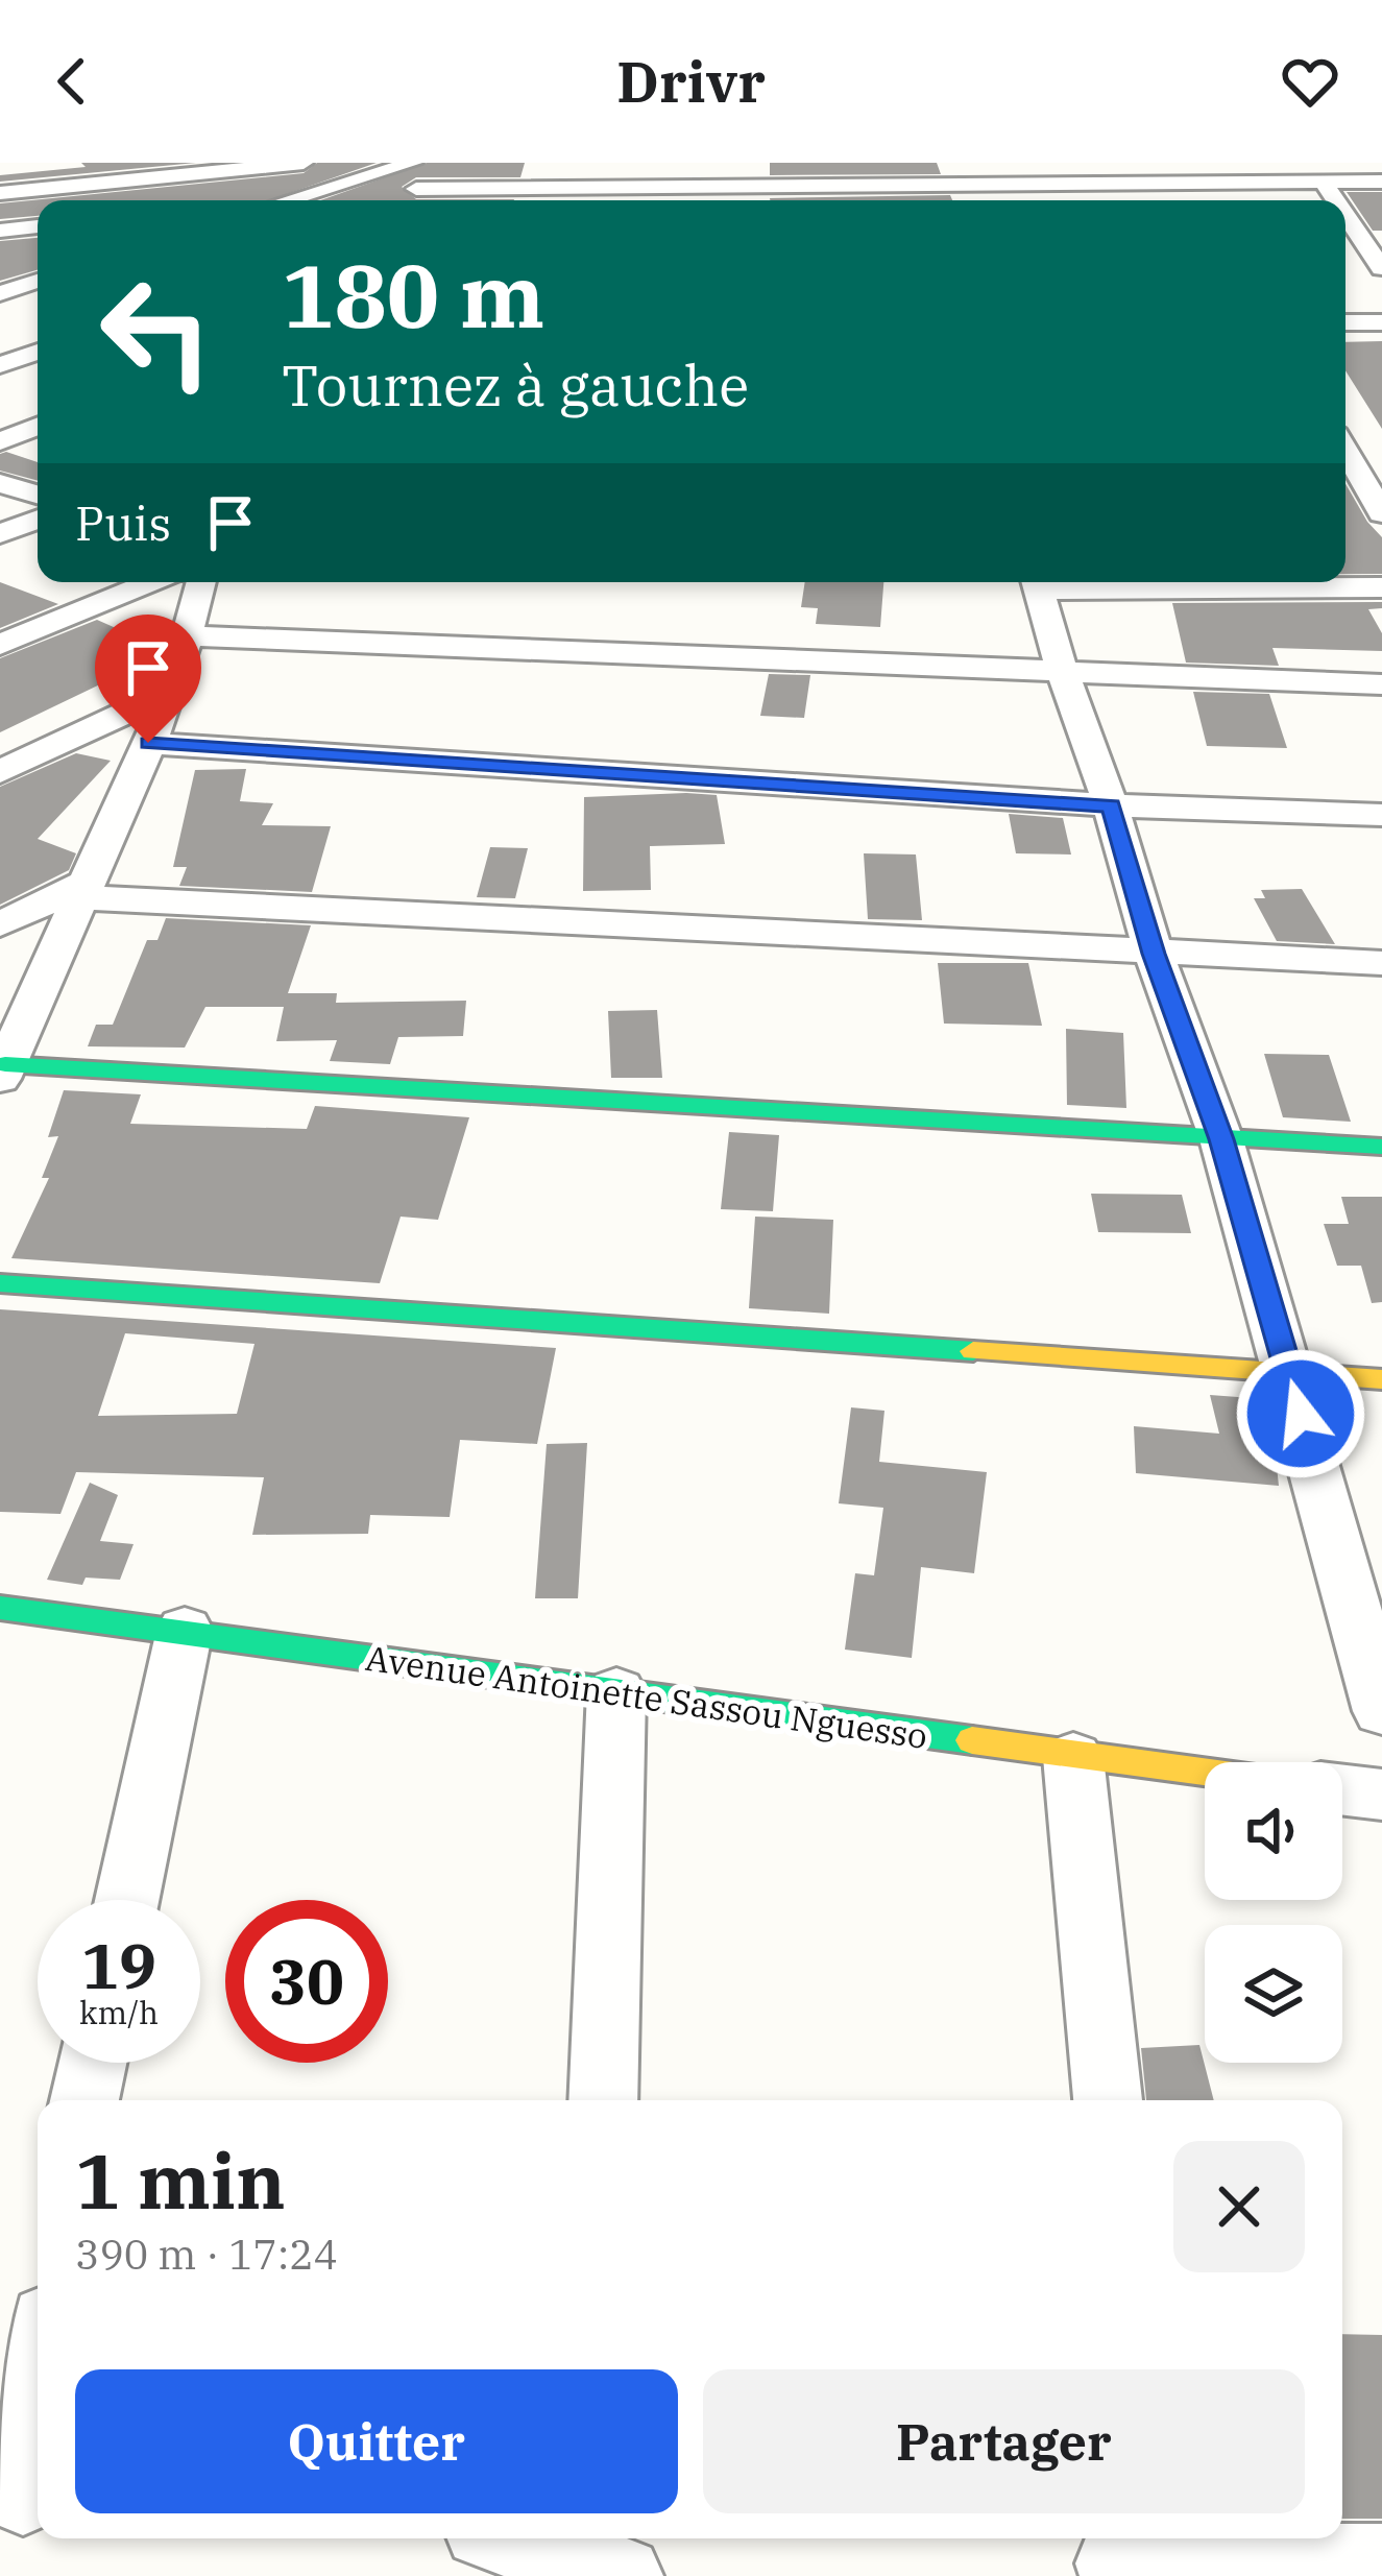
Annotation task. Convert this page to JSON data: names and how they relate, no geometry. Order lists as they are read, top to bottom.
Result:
{
  "streets": {
    "street": ["Avenue Antoinette Sassou Nguesso"]
  },
  "page": {
    "header": "Drivr",
    "turn": ["180 m", "Tournez à gauche"],
    "then": "Puis",
    "speed": "19 km/h",
    "limit": "30",
    "heading": ["1 min", "390 m · 17:24"],
    "buttons": ["Quitter", "Partager"]
  }
}
